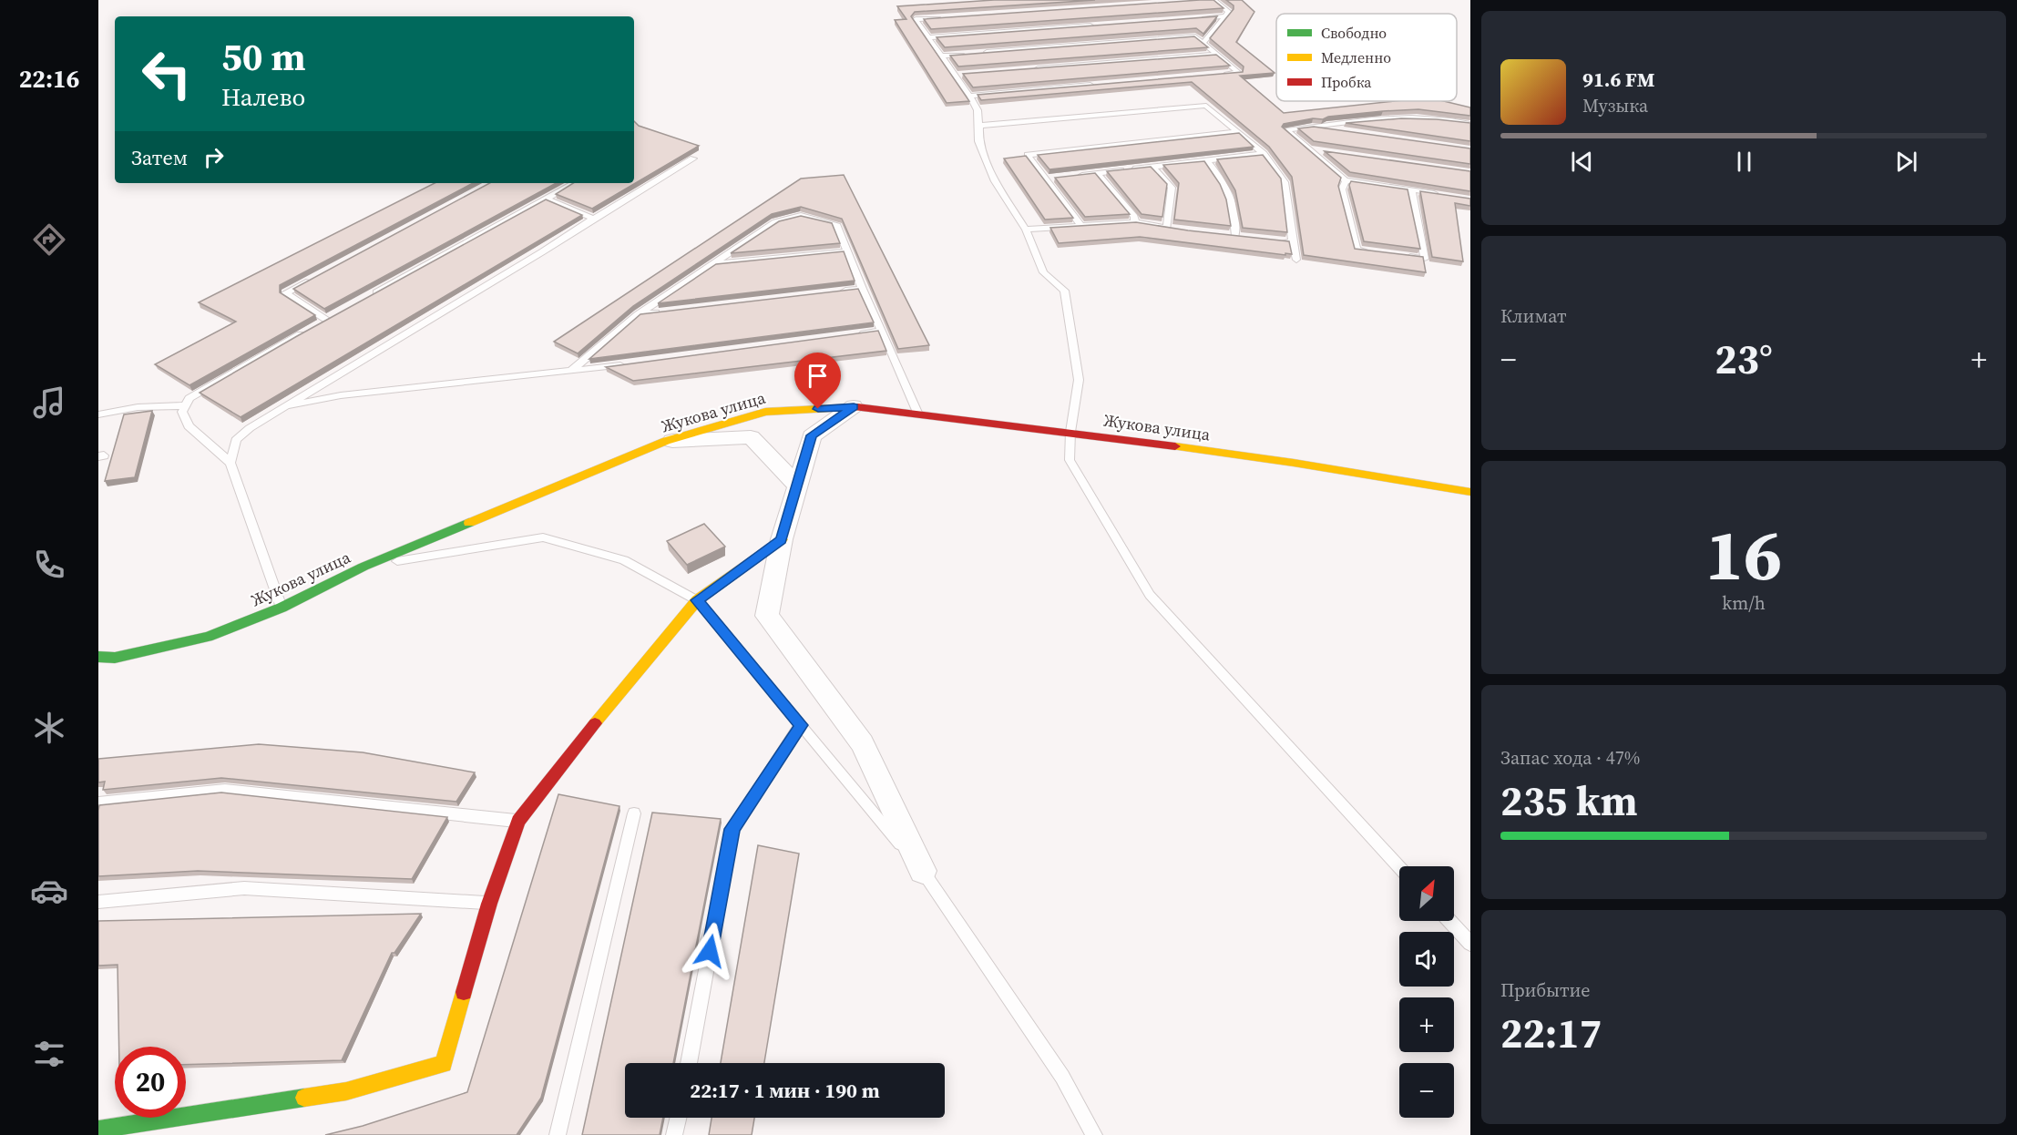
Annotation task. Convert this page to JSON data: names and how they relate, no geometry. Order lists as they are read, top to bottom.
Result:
{
  "streets": {
    "main road": ["Жукова улица"]
  },
  "legend": ["Свободно", "Медленно", "Пробка"],
  "north": "top right",
  "page": {
    "tabs": "22:16",
    "turn": ["50 m", "Налево"],
    "song": ["91.6 FM", "Музыка"],
    "then": "Затем",
    "tile": [
      "Климат",
      ["16", "km/h"],
      ["Запас хода · 47%", "235 km"],
      ["Прибытие", "22:17"]
    ],
    "heat": ["−", "23°", "+"],
    "map_buttons": ["+", "−"],
    "limit": "20",
    "trip": "22:17 · 1 мин · 190 m"
  }
}
